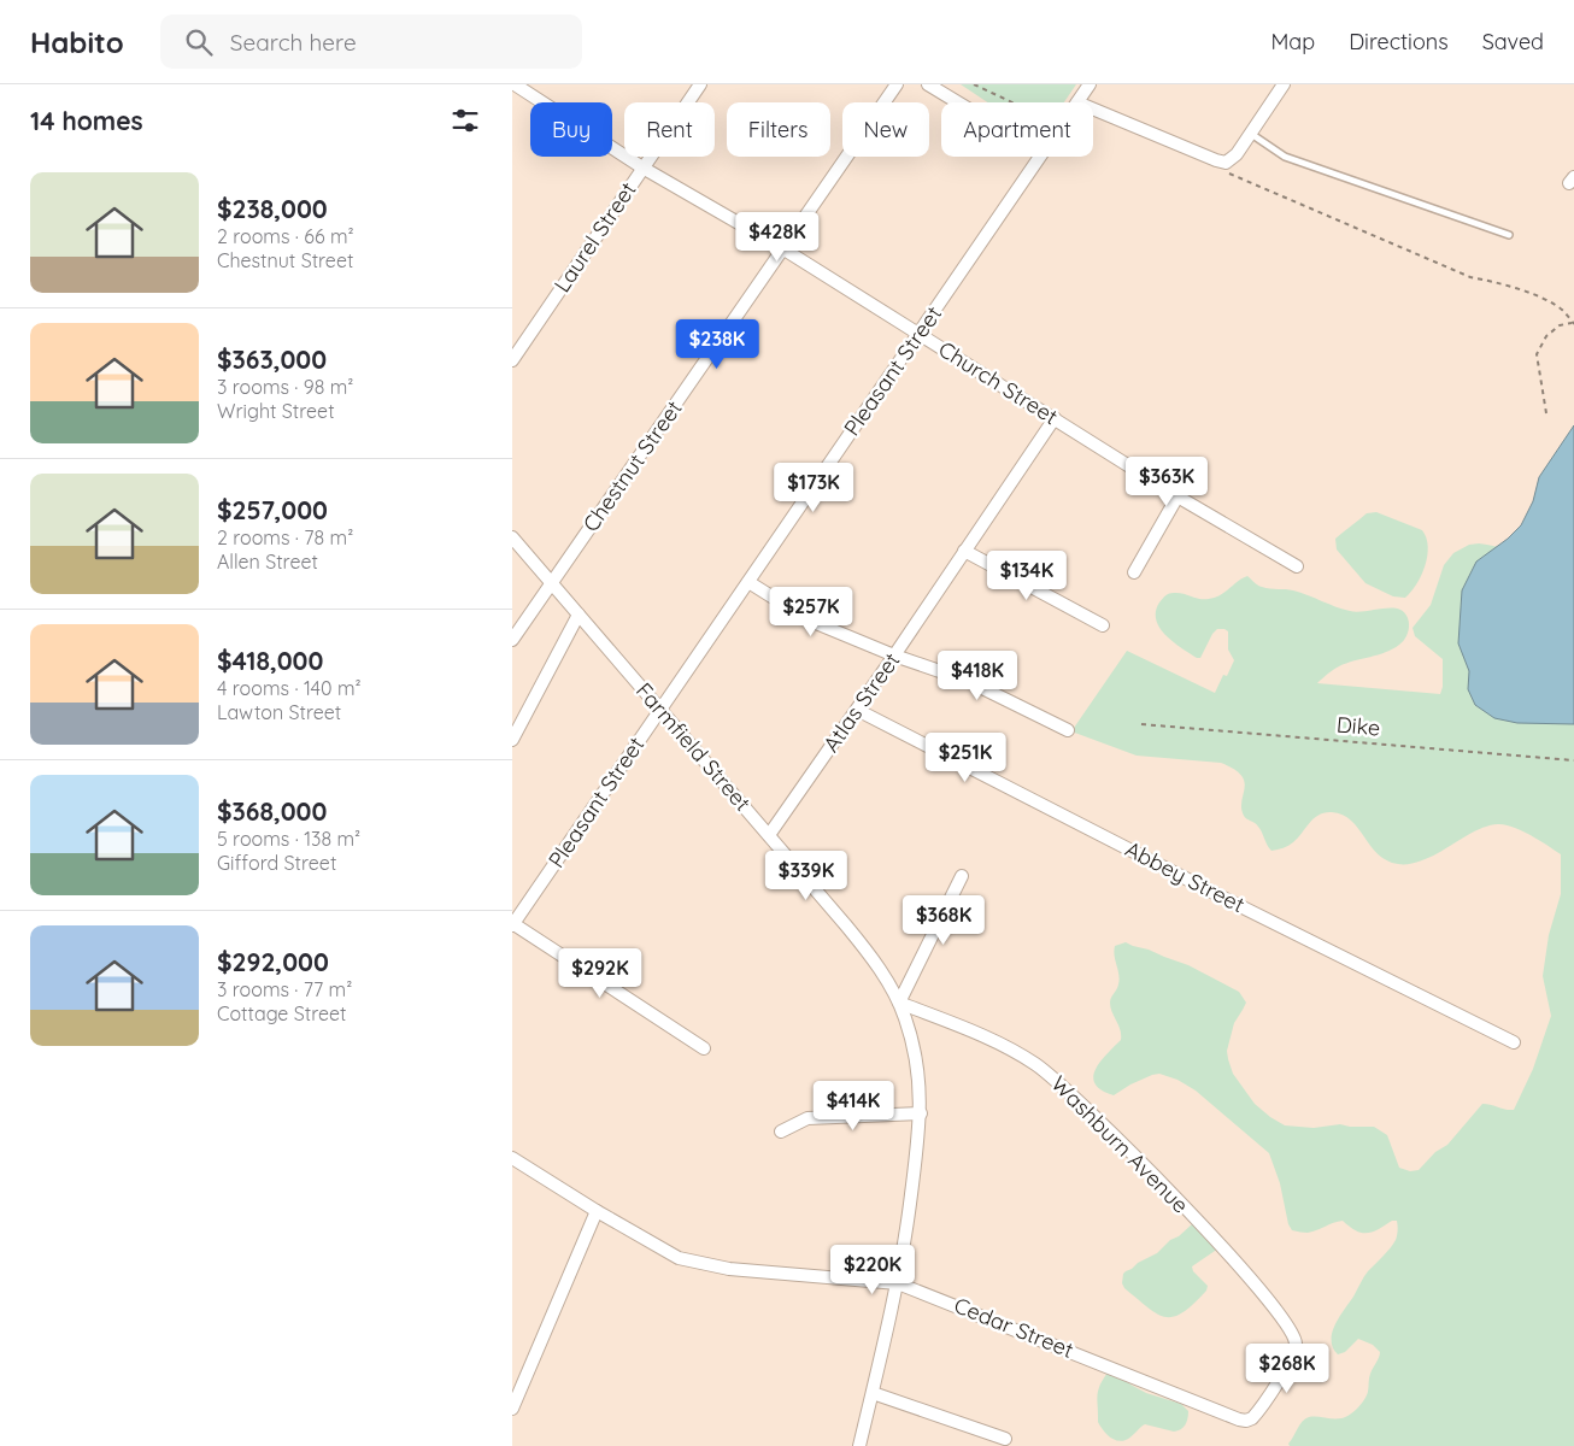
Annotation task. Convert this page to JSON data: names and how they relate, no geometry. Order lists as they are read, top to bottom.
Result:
{
  "streets": {
    "street": [
      "Laurel Street",
      "Pleasant Street",
      "Church Street",
      "Chestnut Street",
      "Atlas Street",
      "Farmfield Street",
      "Abbey Street",
      "Washburn Avenue",
      "Cedar Street"
    ],
    "path": ["Dike"]
  },
  "crossings": [
    ["Laurel Street", "Church Street"],
    ["Pleasant Street", "Church Street"],
    ["Pleasant Street", "Farmfield Street"],
    ["Church Street", "Chestnut Street"],
    ["Church Street", "Atlas Street"],
    ["Chestnut Street", "Farmfield Street"],
    ["Atlas Street", "Farmfield Street"],
    ["Atlas Street", "Abbey Street"],
    ["Farmfield Street", "Washburn Avenue"],
    ["Farmfield Street", "Cedar Street"],
    ["Washburn Avenue", "Cedar Street"]
  ],
  "page": {
    "header": "Habito",
    "search": "Search here",
    "nav": ["Map", "Directions", "Saved"],
    "heading": "14 homes",
    "chip": [
      "Buy",
      "Rent",
      "Filters",
      "New",
      "Apartment"
    ],
    "list": [
      {
        "name": "$238,000",
        "note": "2 rooms · 66 m² · Chestnut Street"
      },
      {
        "name": "$363,000",
        "note": "3 rooms · 98 m² · Wright Street"
      },
      {
        "name": "$257,000",
        "note": "2 rooms · 78 m² · Allen Street"
      },
      {
        "name": "$418,000",
        "note": "4 rooms · 140 m² · Lawton Street"
      },
      {
        "name": "$368,000",
        "note": "5 rooms · 138 m² · Gifford Street"
      },
      {
        "name": "$292,000",
        "note": "3 rooms · 77 m² · Cottage Street"
      }
    ],
    "price": [
      "$428K",
      "$238K",
      "$363K",
      "$173K",
      "$134K",
      "$257K",
      "$418K",
      "$251K",
      "$339K",
      "$368K",
      "$292K",
      "$414K",
      "$220K",
      "$268K"
    ]
  }
}
